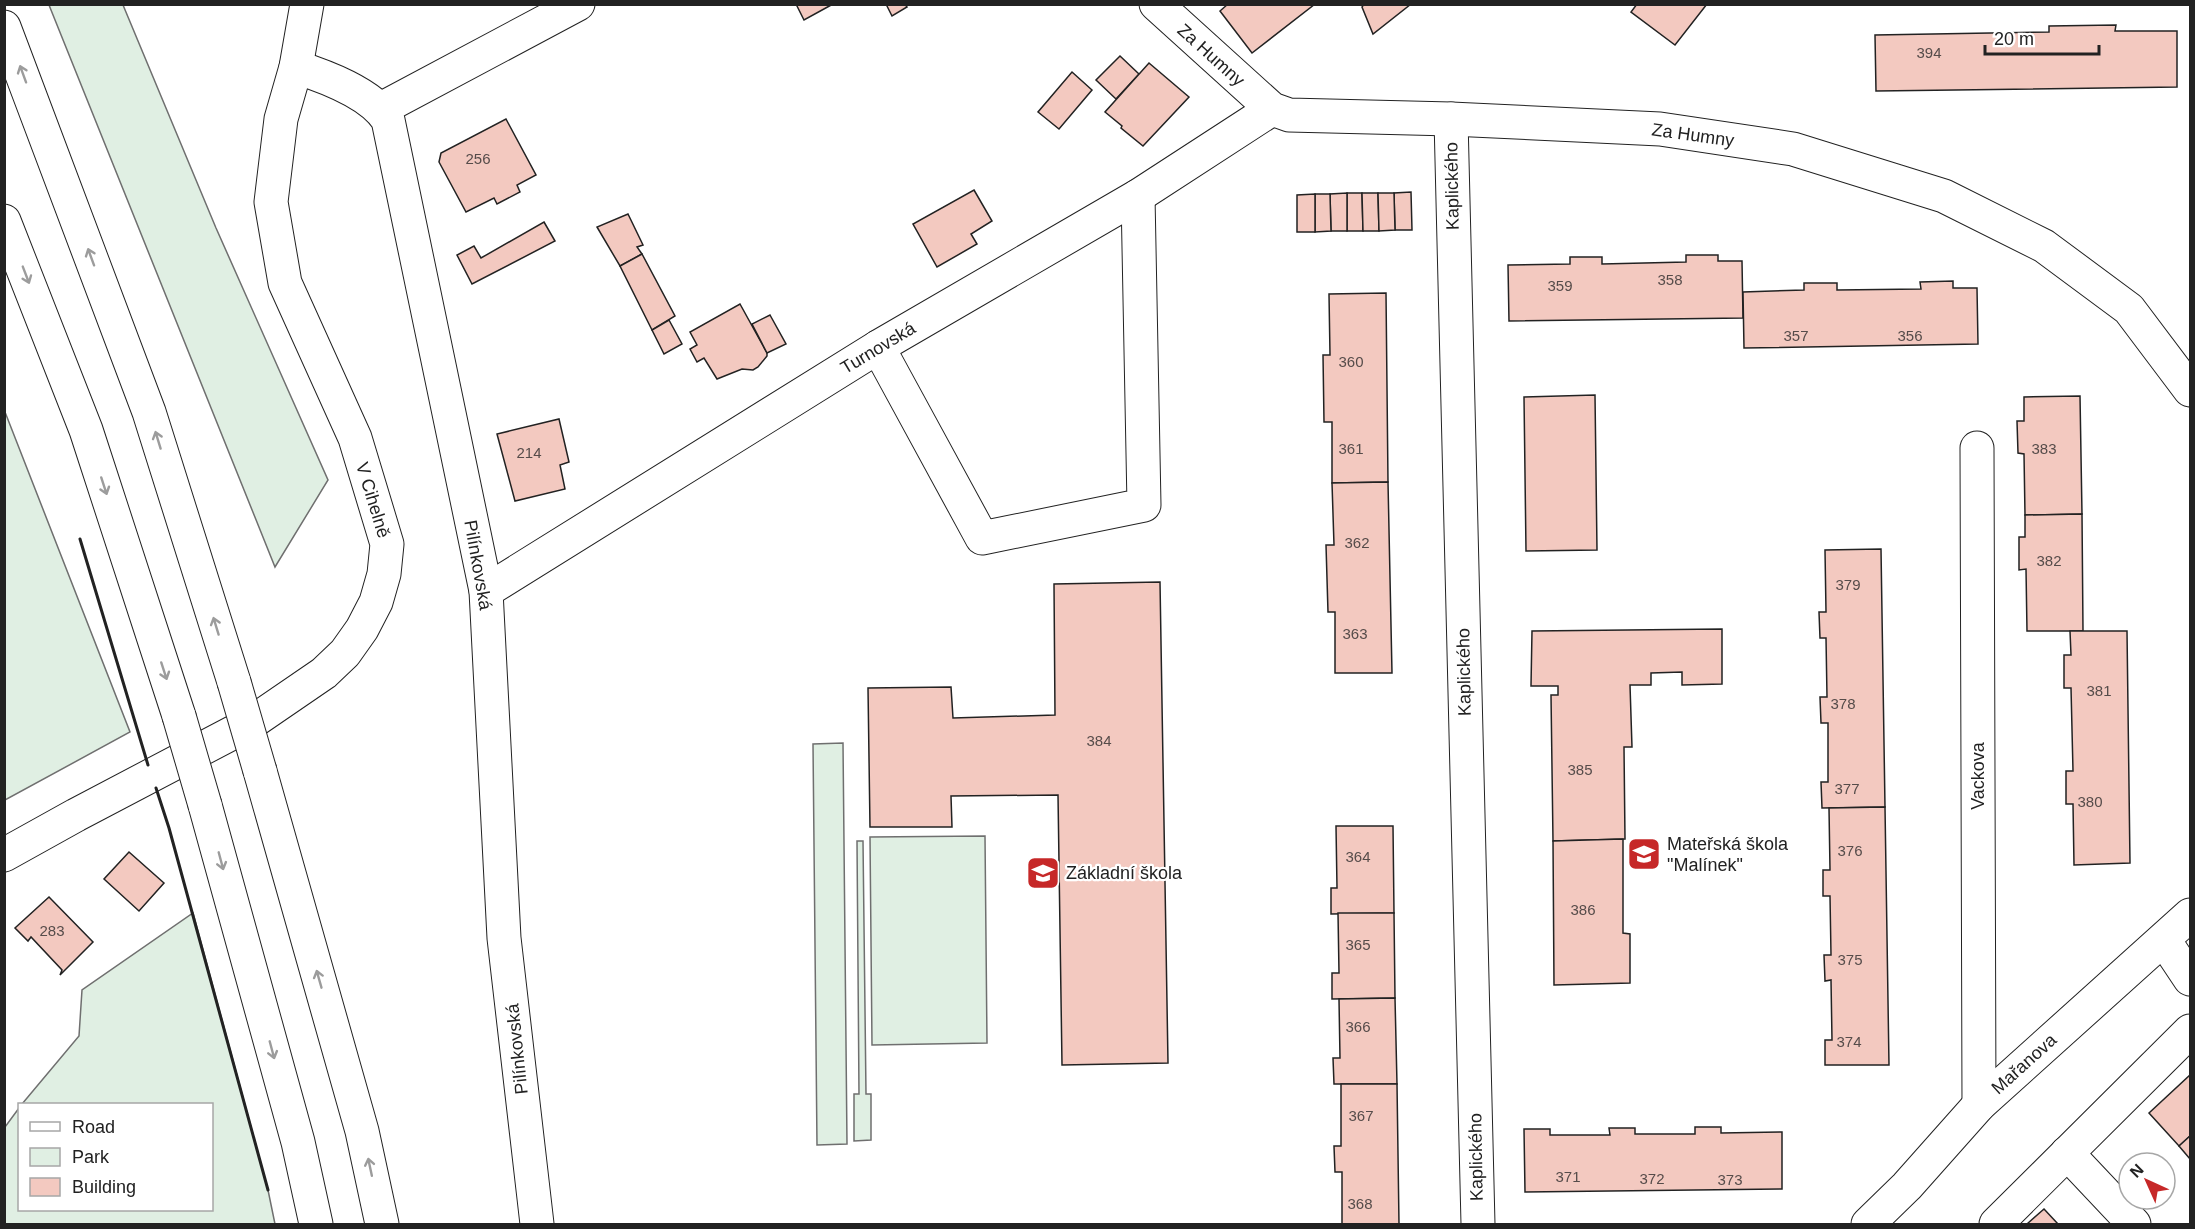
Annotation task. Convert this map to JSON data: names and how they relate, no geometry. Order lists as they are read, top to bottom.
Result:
{
  "streets": {
    "main road": [
      "Za Humny",
      "Kaplického",
      "Turnovská",
      "V Cihelně",
      "Pilínkovská",
      "Vackova",
      "Mařanova"
    ]
  },
  "crossings": [
    ["Za Humny", "Kaplického"],
    ["Za Humny", "Turnovská"],
    ["Turnovská", "Pilínkovská"],
    ["Vackova", "Mařanova"]
  ],
  "places": {
    "school or university": ["Mateřská škola \"Malínek\"", "Základní škola"]
  },
  "house_numbers": [
    "394",
    "256",
    "358",
    "359",
    "357",
    "356",
    "360",
    "361",
    "383",
    "214",
    "362",
    "382",
    "379",
    "363",
    "381",
    "378",
    "384",
    "385",
    "377",
    "380",
    "376",
    "364",
    "386",
    "283",
    "365",
    "375",
    "366",
    "374",
    "367",
    "371",
    "372",
    "373",
    "368"
  ],
  "legend": ["Road", "Park", "Building"],
  "scale_bar": "20 m",
  "north": "top left"
}
